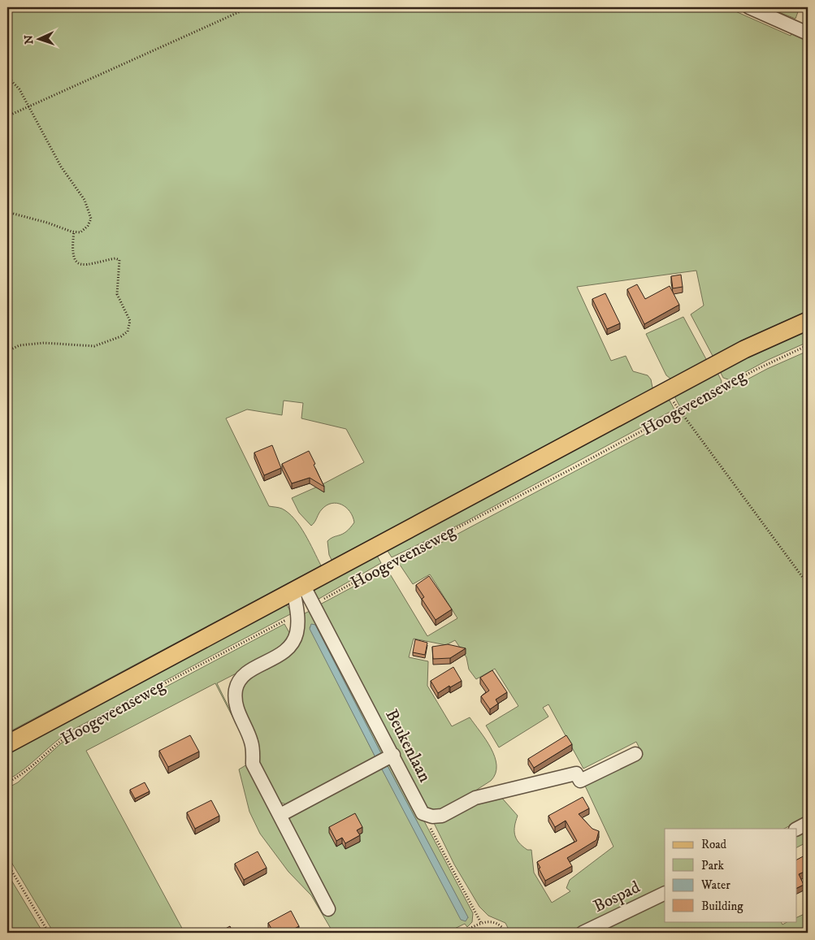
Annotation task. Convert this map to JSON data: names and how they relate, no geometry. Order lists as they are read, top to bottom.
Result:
{
  "streets": {
    "main road": ["Hoogeveenseweg"],
    "street": ["Beukenlaan", "Bospad"]
  },
  "crossings": [
    ["Hoogeveenseweg", "Beukenlaan"]
  ],
  "legend": [
    "Road",
    "Park",
    "Water",
    "Building"
  ],
  "north": "left"
}
